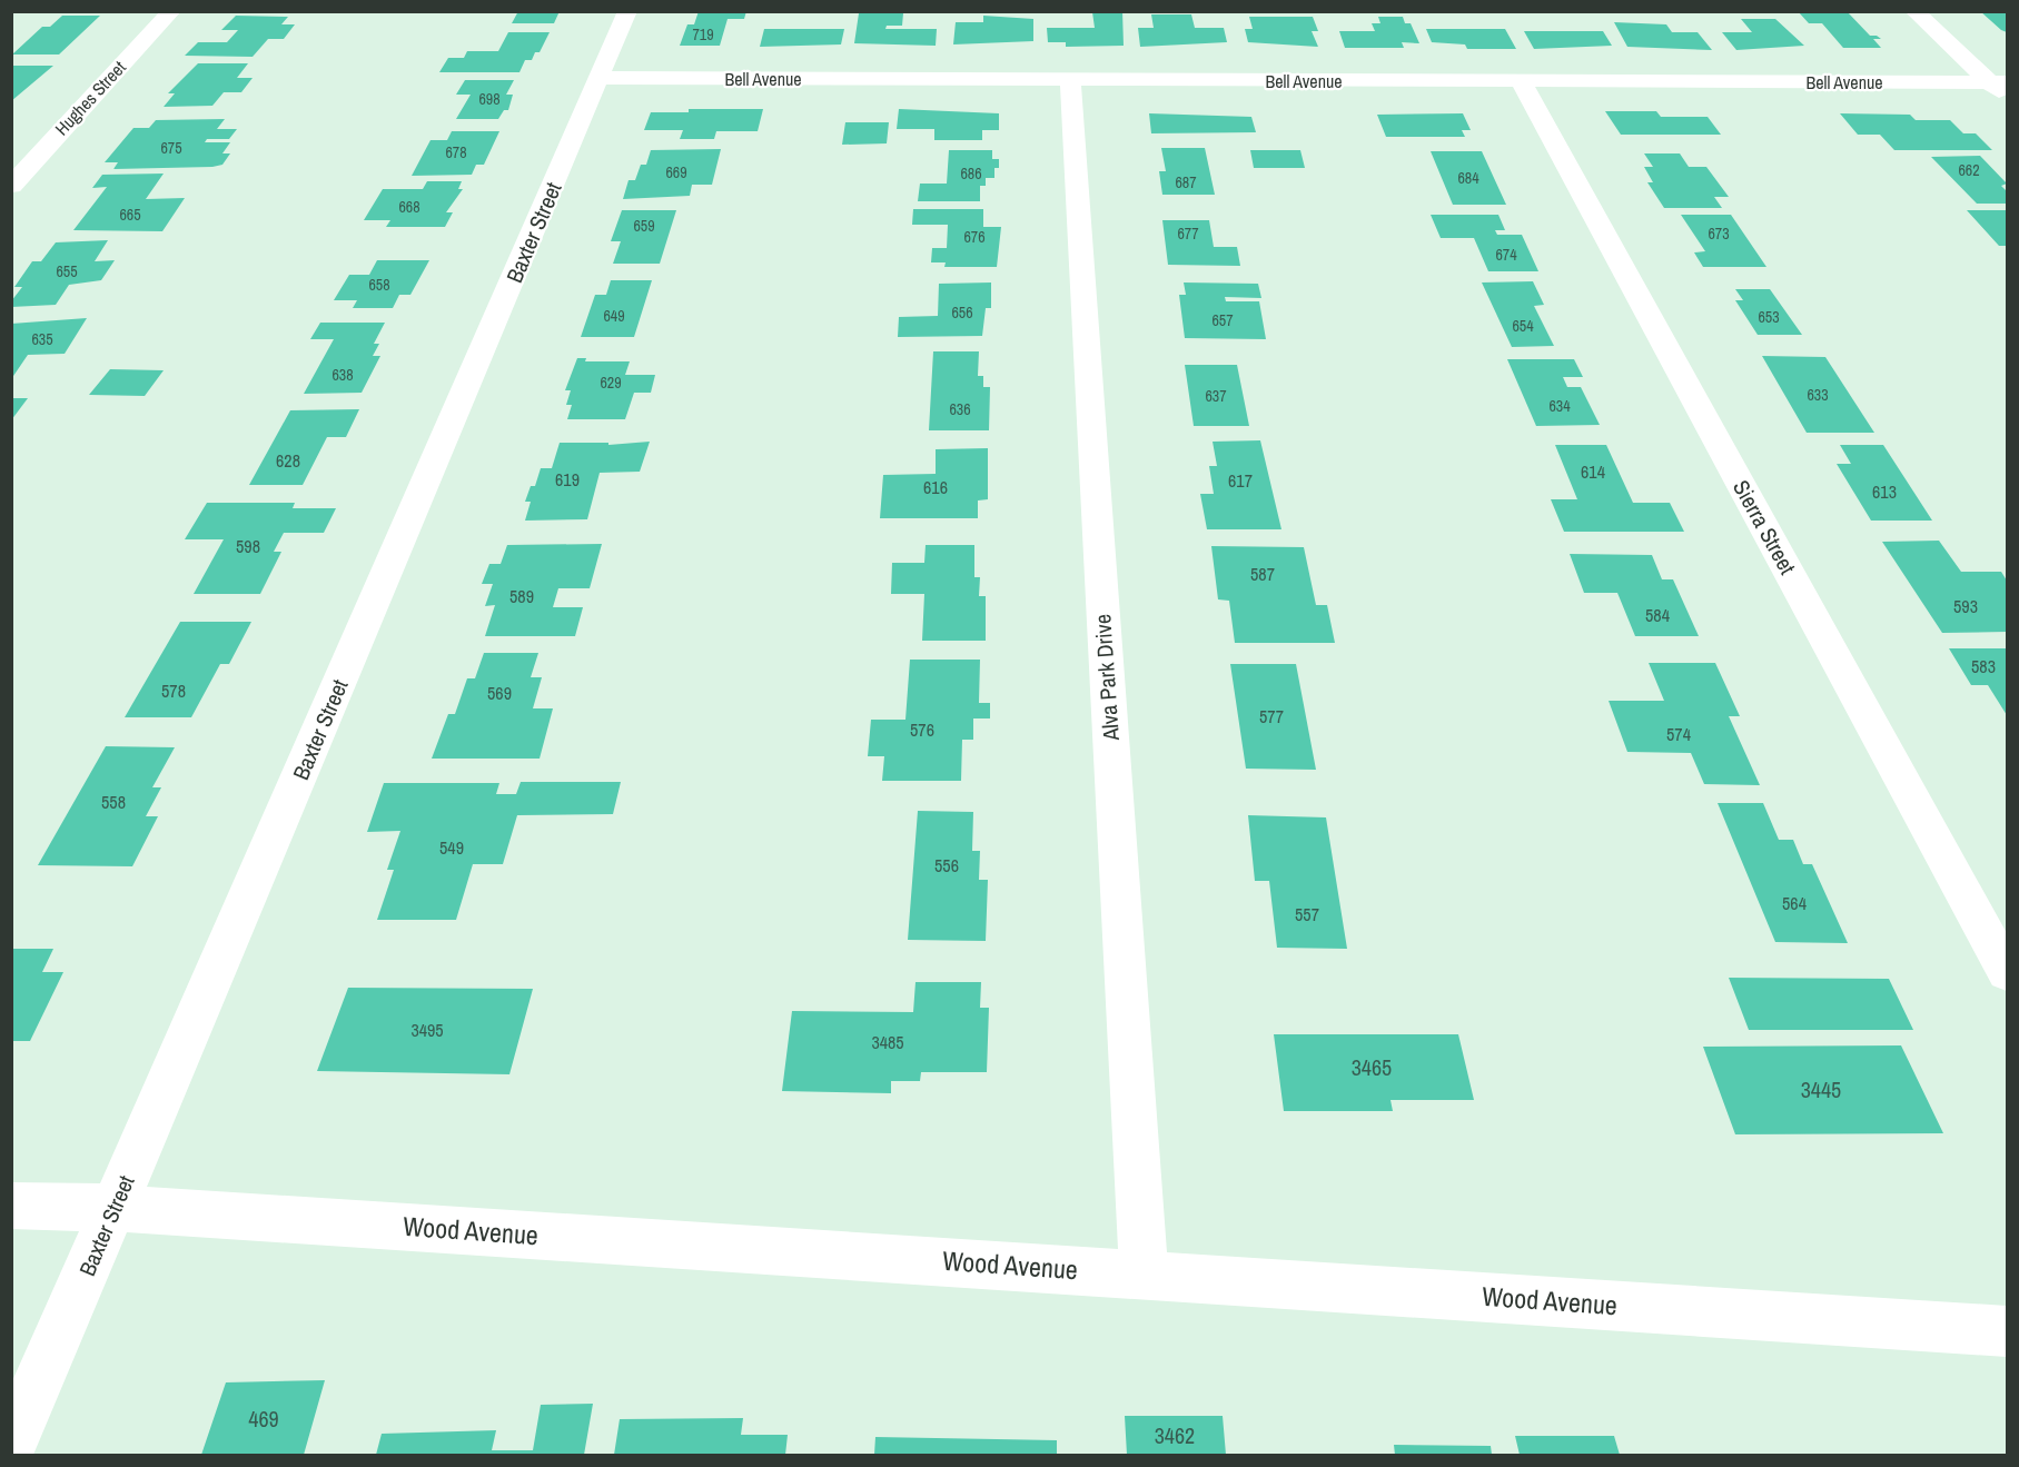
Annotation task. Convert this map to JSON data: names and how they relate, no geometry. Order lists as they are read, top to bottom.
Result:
{
  "streets": {
    "street": [
      "Bell Avenue",
      "Hughes Street",
      "Baxter Street",
      "Sierra Street",
      "Alva Park Drive",
      "Wood Avenue"
    ]
  },
  "crossings": [
    ["Bell Avenue", "Baxter Street"],
    ["Bell Avenue", "Sierra Street"],
    ["Bell Avenue", "Alva Park Drive"],
    ["Baxter Street", "Wood Avenue"],
    ["Alva Park Drive", "Wood Avenue"]
  ],
  "house_numbers": [
    "719",
    "698",
    "675",
    "678",
    "662",
    "669",
    "686",
    "684",
    "687",
    "668",
    "665",
    "659",
    "677",
    "673",
    "676",
    "674",
    "655",
    "658",
    "656",
    "649",
    "653",
    "657",
    "654",
    "635",
    "638",
    "629",
    "633",
    "637",
    "634",
    "636",
    "628",
    "614",
    "619",
    "617",
    "616",
    "613",
    "598",
    "587",
    "589",
    "593",
    "584",
    "583",
    "578",
    "569",
    "577",
    "576",
    "574",
    "558",
    "549",
    "556",
    "564",
    "557",
    "3495",
    "3485",
    "3465",
    "3445",
    "469",
    "3462"
  ]
}
